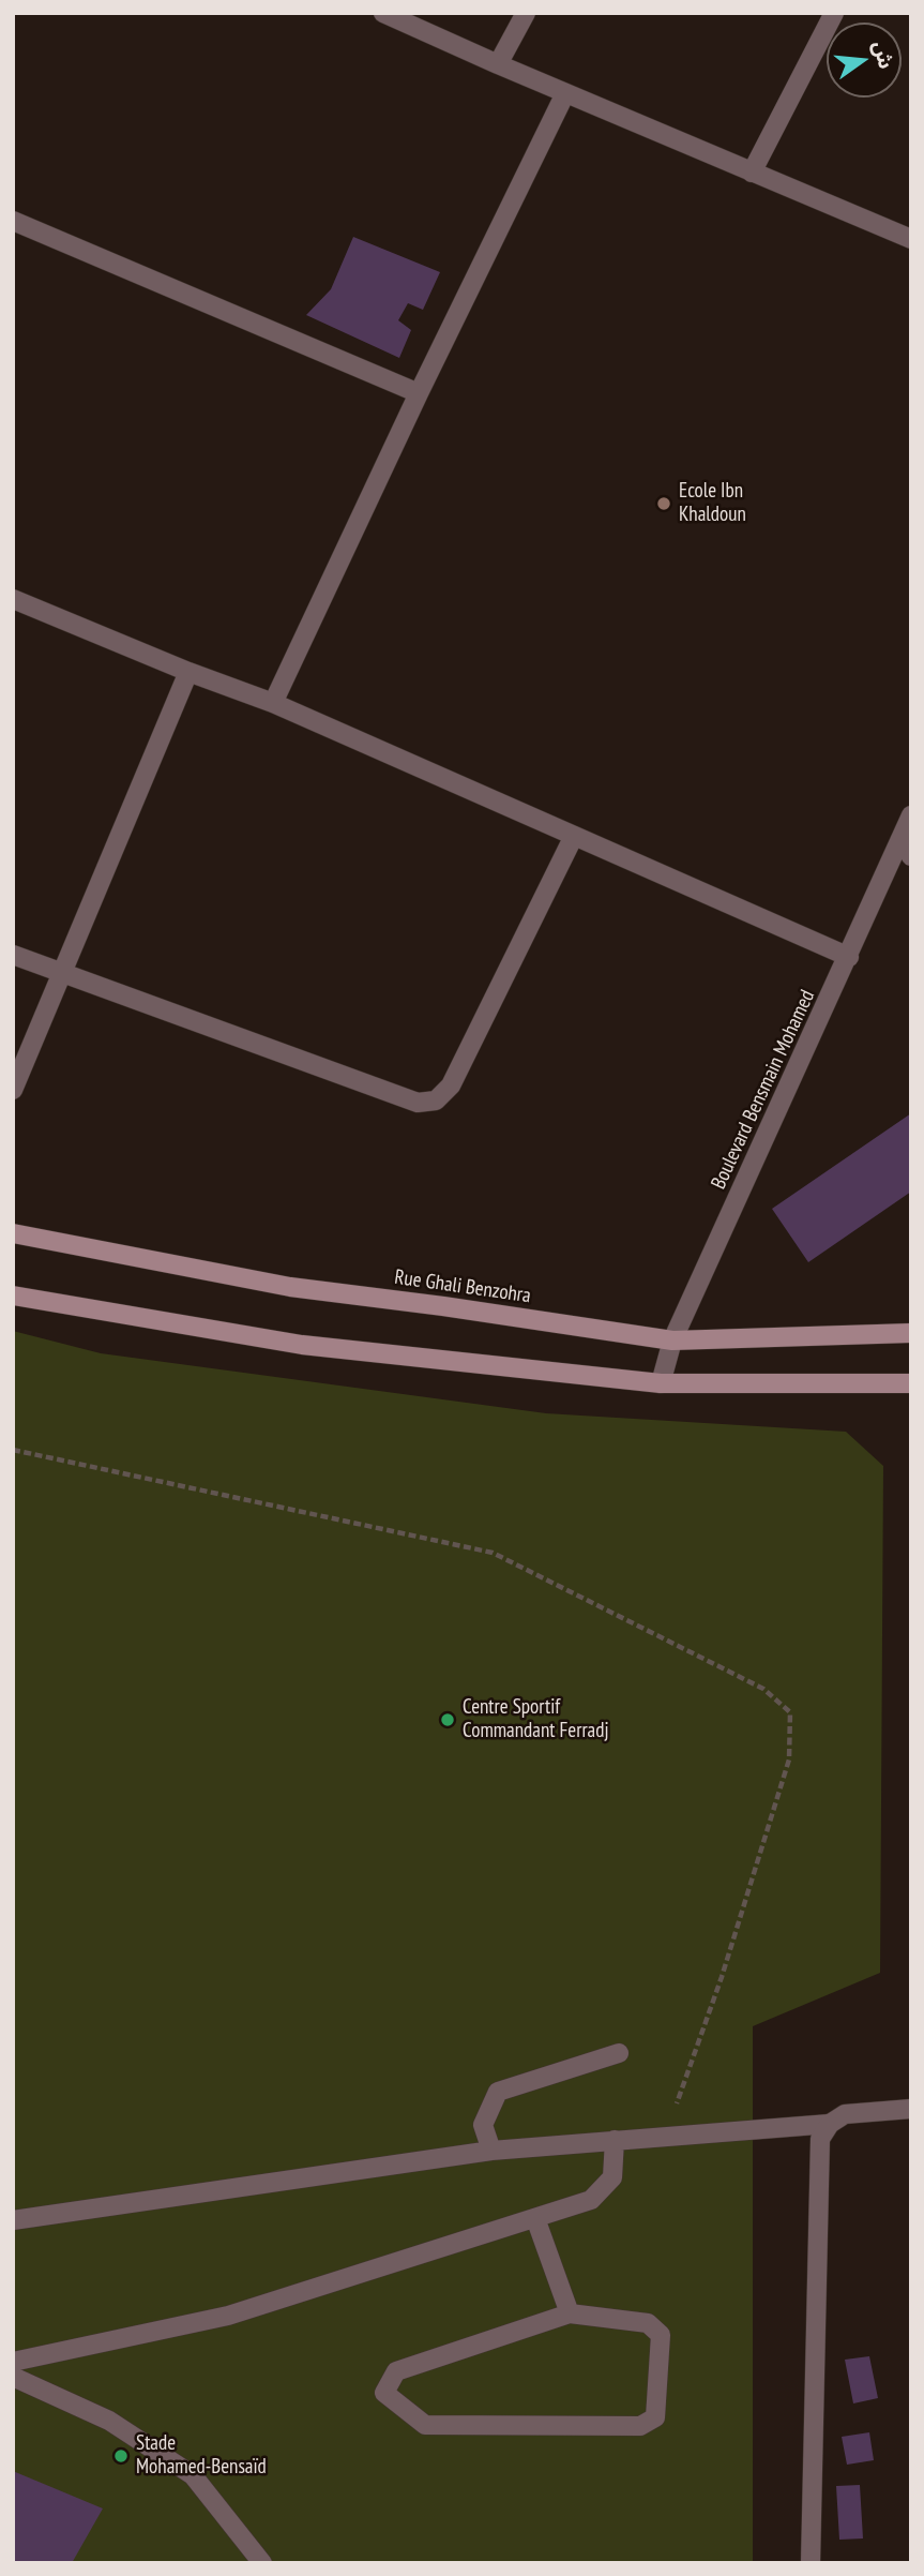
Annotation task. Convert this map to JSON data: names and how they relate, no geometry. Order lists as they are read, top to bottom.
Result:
{
  "streets": {
    "main road": ["Rue Ghali Benzohra"],
    "street": ["Boulevard Bensmain Mohamed"]
  },
  "crossings": [
    ["Boulevard Bensmain Mohamed", "Rue Ghali Benzohra"]
  ],
  "places": ["Ecole Ibn Khaldoun", "Centre Sportif Commandant Ferradj", "Stade Mohamed-Bensaïd"],
  "north": "right"
}
